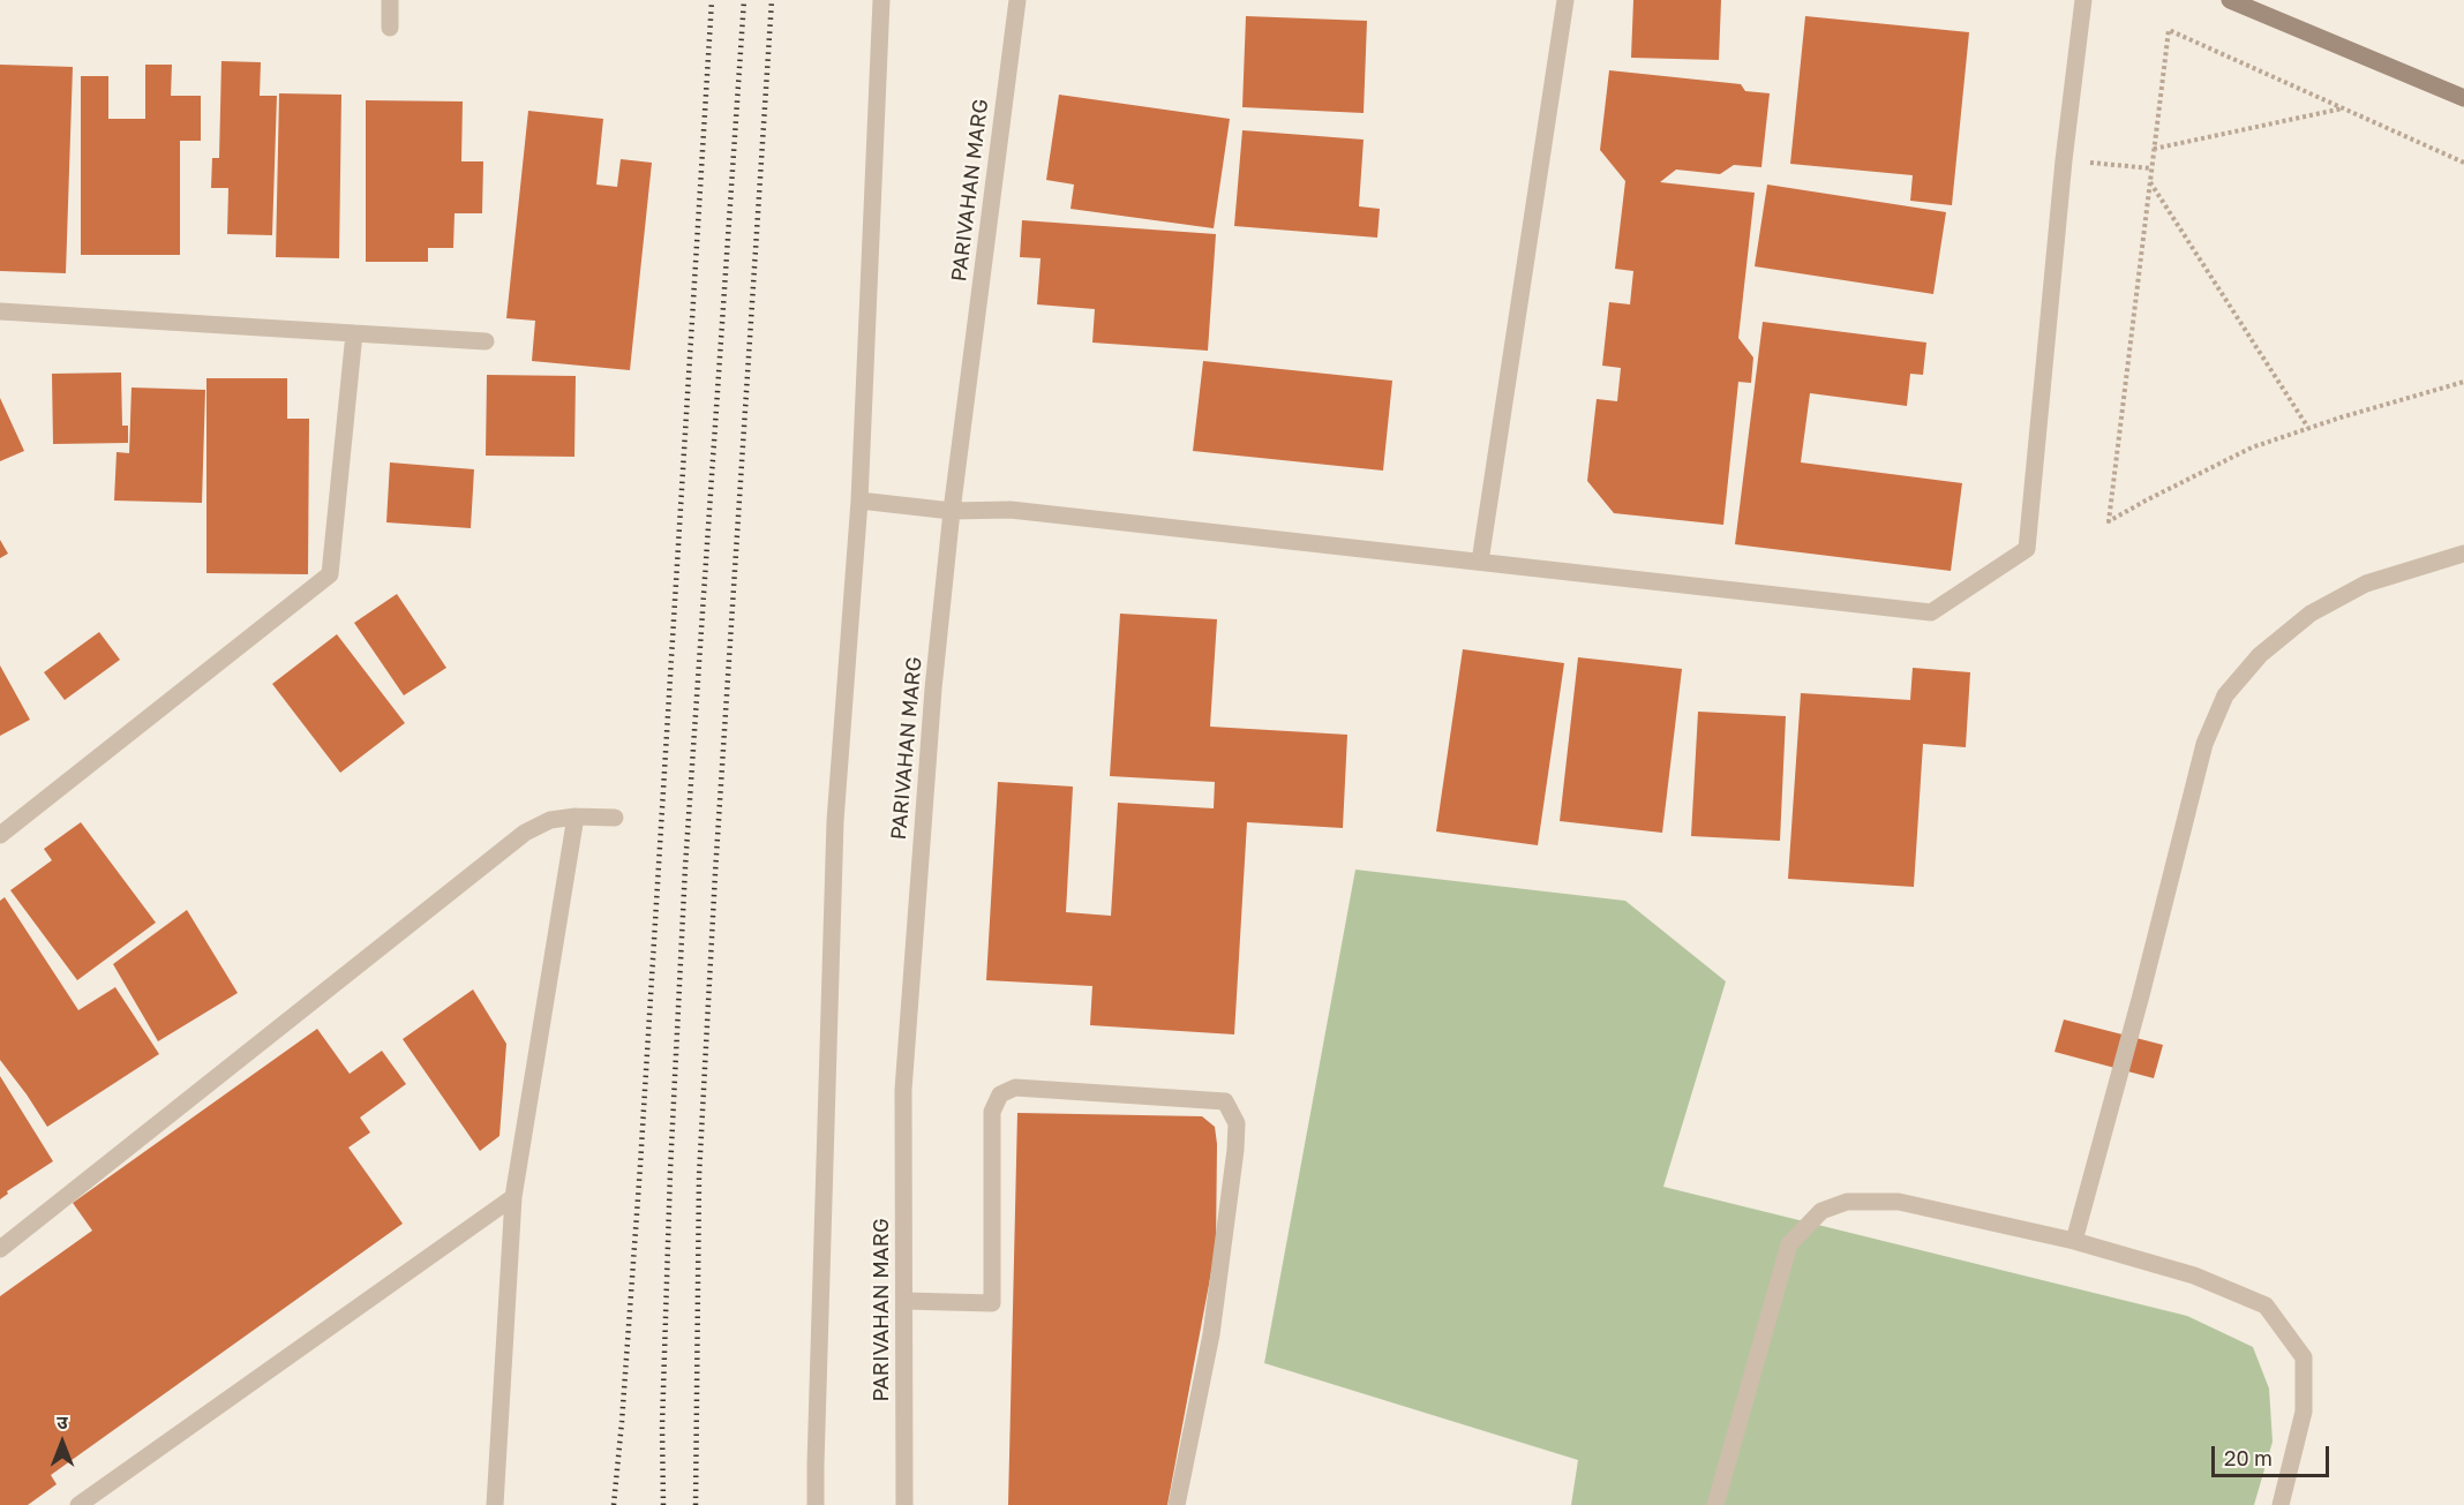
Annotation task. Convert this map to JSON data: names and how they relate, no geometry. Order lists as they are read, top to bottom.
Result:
{
  "streets": {
    "street": ["PARIVAHAN MARG"]
  },
  "scale_bar": "20 m",
  "north": "top"
}
